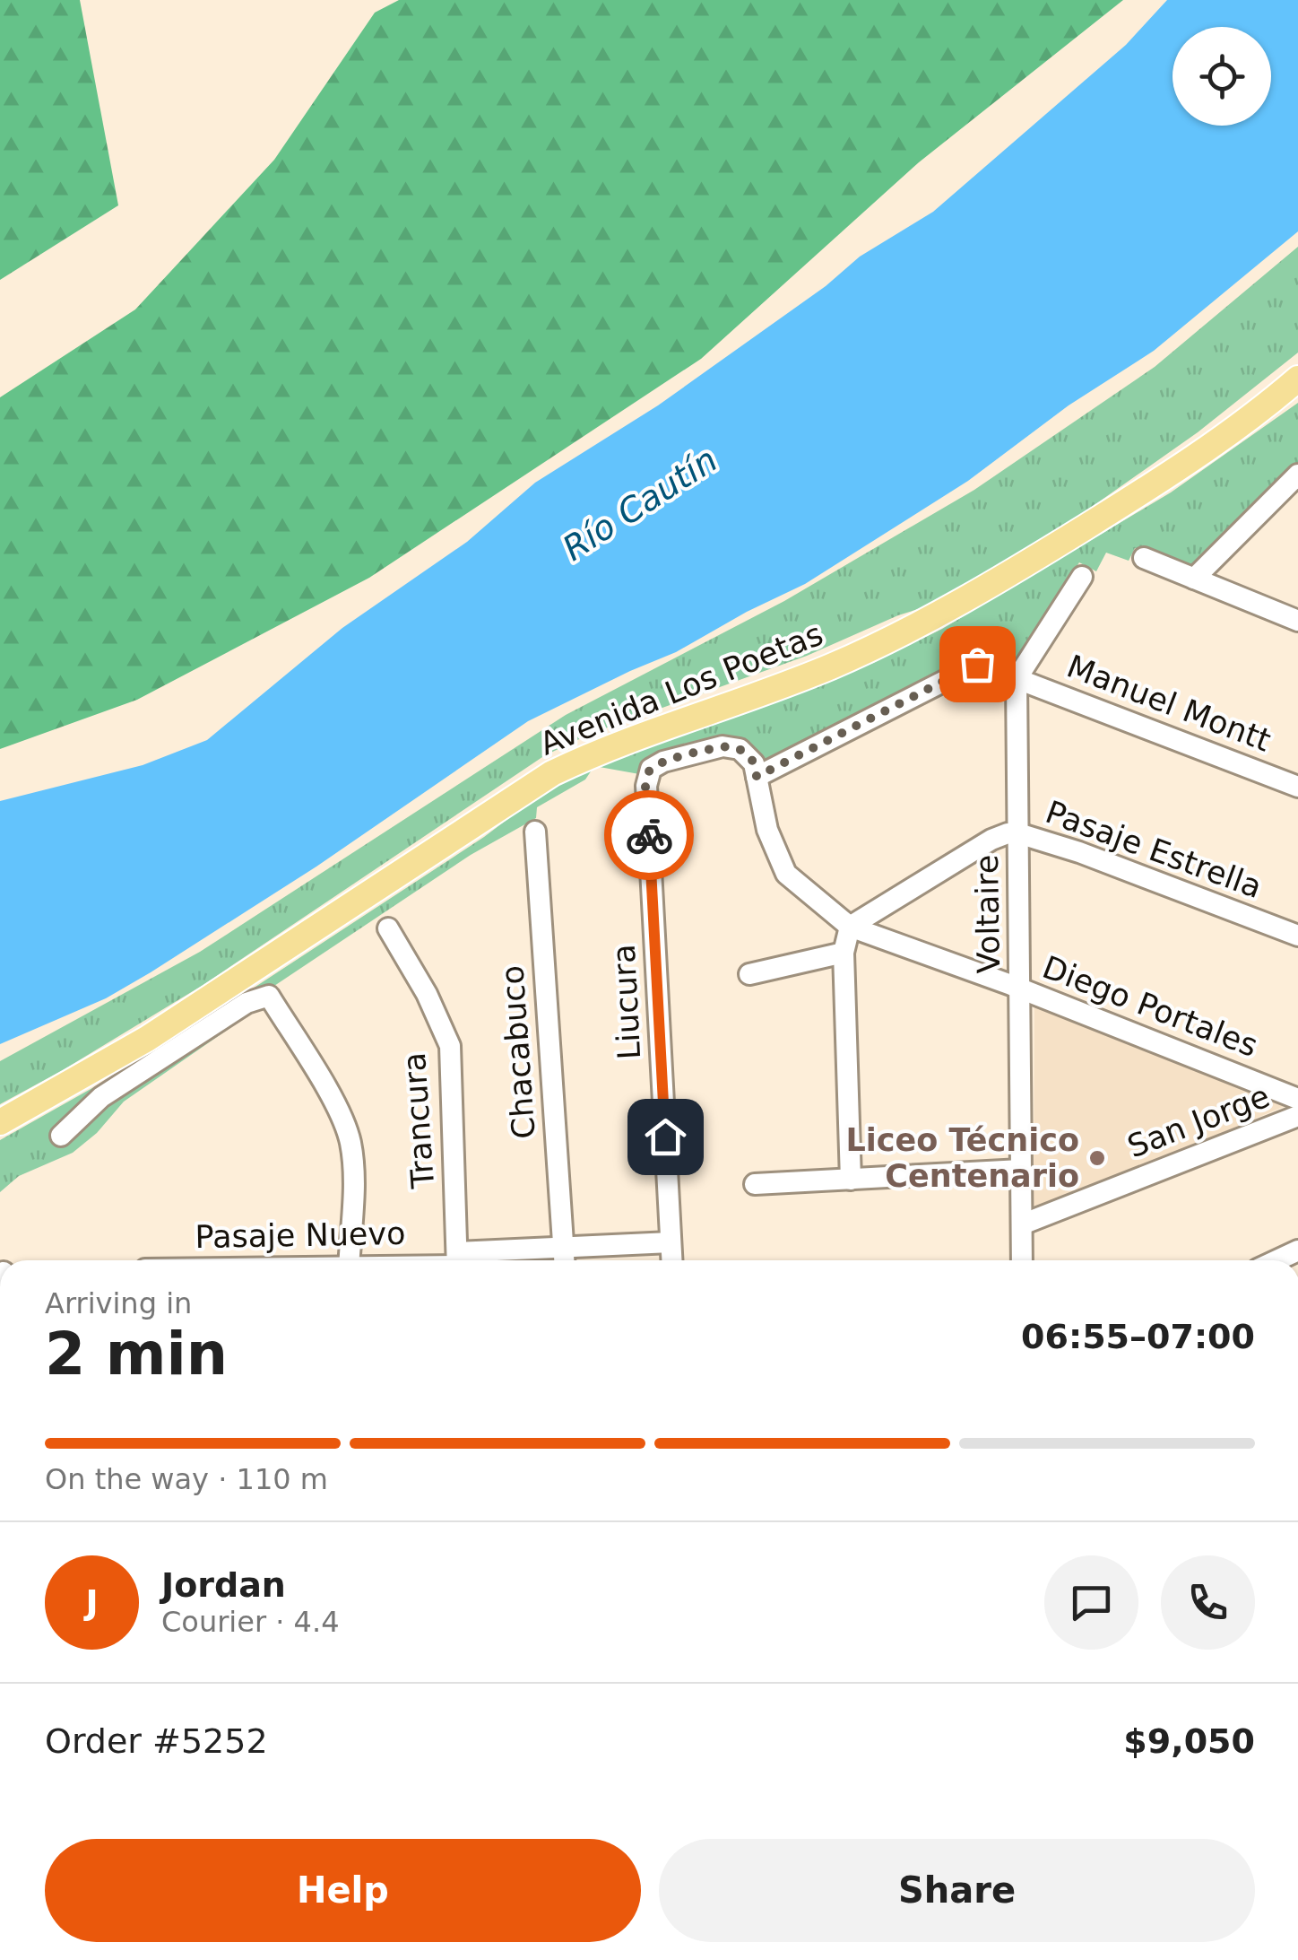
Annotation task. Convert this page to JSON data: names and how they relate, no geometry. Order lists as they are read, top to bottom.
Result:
{
  "streets": {
    "main road": ["Avenida Los Poetas"],
    "street": [
      "Manuel Montt",
      "Pasaje Estrella",
      "Voltaire",
      "Liucura",
      "Diego Portales",
      "Chacabuco",
      "Trancura",
      "San Jorge",
      "Pasaje Nuevo"
    ]
  },
  "crossings": [
    ["Manuel Montt", "Voltaire"],
    ["Manuel Montt", "Liucura"],
    ["Manuel Montt", "Diego Portales"],
    ["Pasaje Estrella", "Voltaire"],
    ["Pasaje Estrella", "Diego Portales"],
    ["Voltaire", "Diego Portales"],
    ["Voltaire", "San Jorge"],
    ["Liucura", "Diego Portales"],
    ["Liucura", "Pasaje Nuevo"],
    ["Chacabuco", "Pasaje Nuevo"]
  ],
  "water": ["Río Cautín"],
  "places": ["Liceo Técnico Centenario"],
  "page": {
    "heading": ["2 min", "Arriving in", "06:55–07:00"],
    "panel": [
      "Jordan",
      "Courier · 4.4",
      "Order #5252",
      "$9,050"
    ],
    "bar": "On the way · 110 m",
    "round": "J",
    "buttons": ["Help", "Share"]
  }
}
